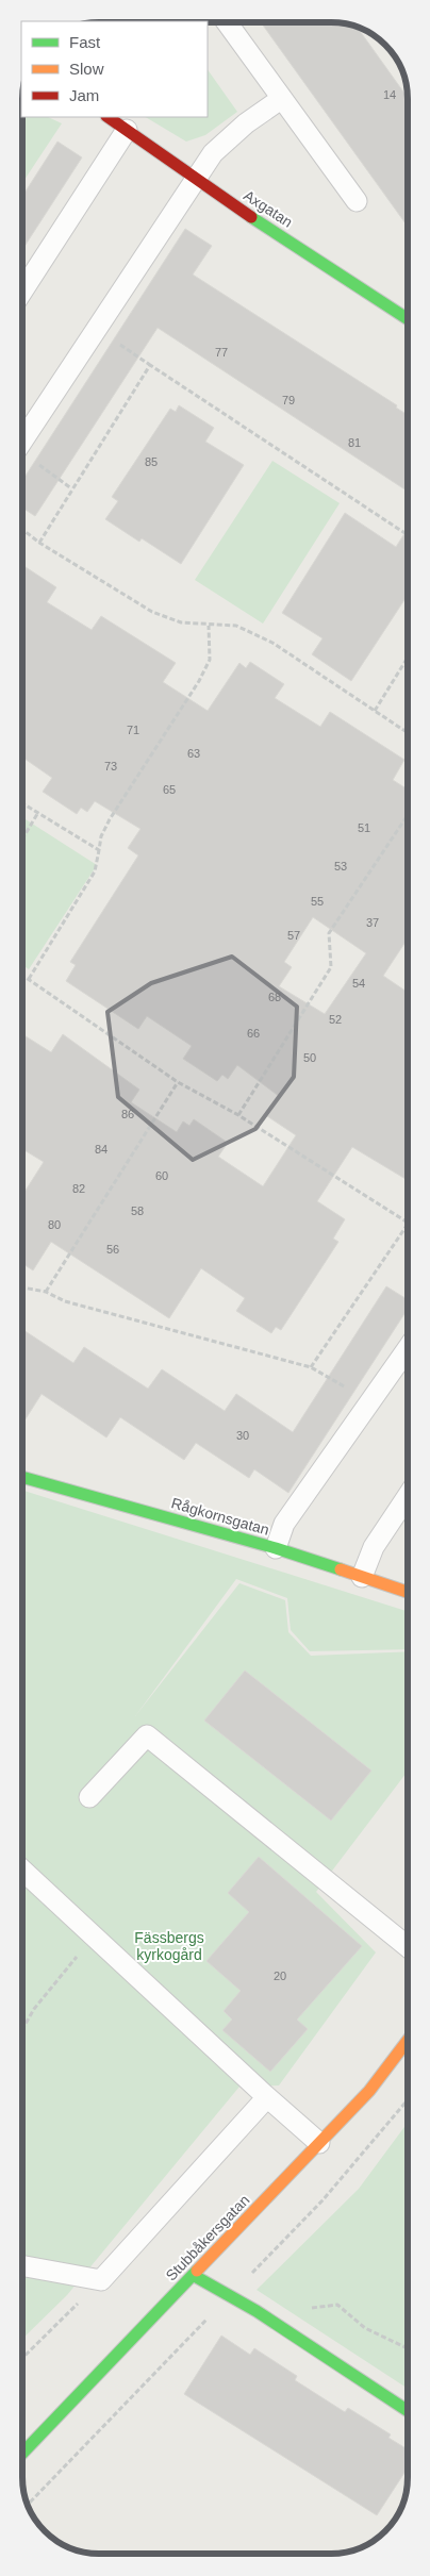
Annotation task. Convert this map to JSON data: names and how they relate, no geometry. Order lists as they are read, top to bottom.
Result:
{
  "streets": {
    "street": ["Axgatan", "Rågkornsgatan", "Stubbåkersgatan"]
  },
  "parks": ["Fässbergs kyrkogård"],
  "house_numbers": [
    "14",
    "77",
    "79",
    "81",
    "85",
    "71",
    "63",
    "73",
    "65",
    "51",
    "53",
    "55",
    "37",
    "57",
    "54",
    "68",
    "52",
    "66",
    "50",
    "86",
    "84",
    "60",
    "82",
    "58",
    "80",
    "56",
    "30",
    "20"
  ],
  "legend": ["Fast", "Slow", "Jam"]
}
